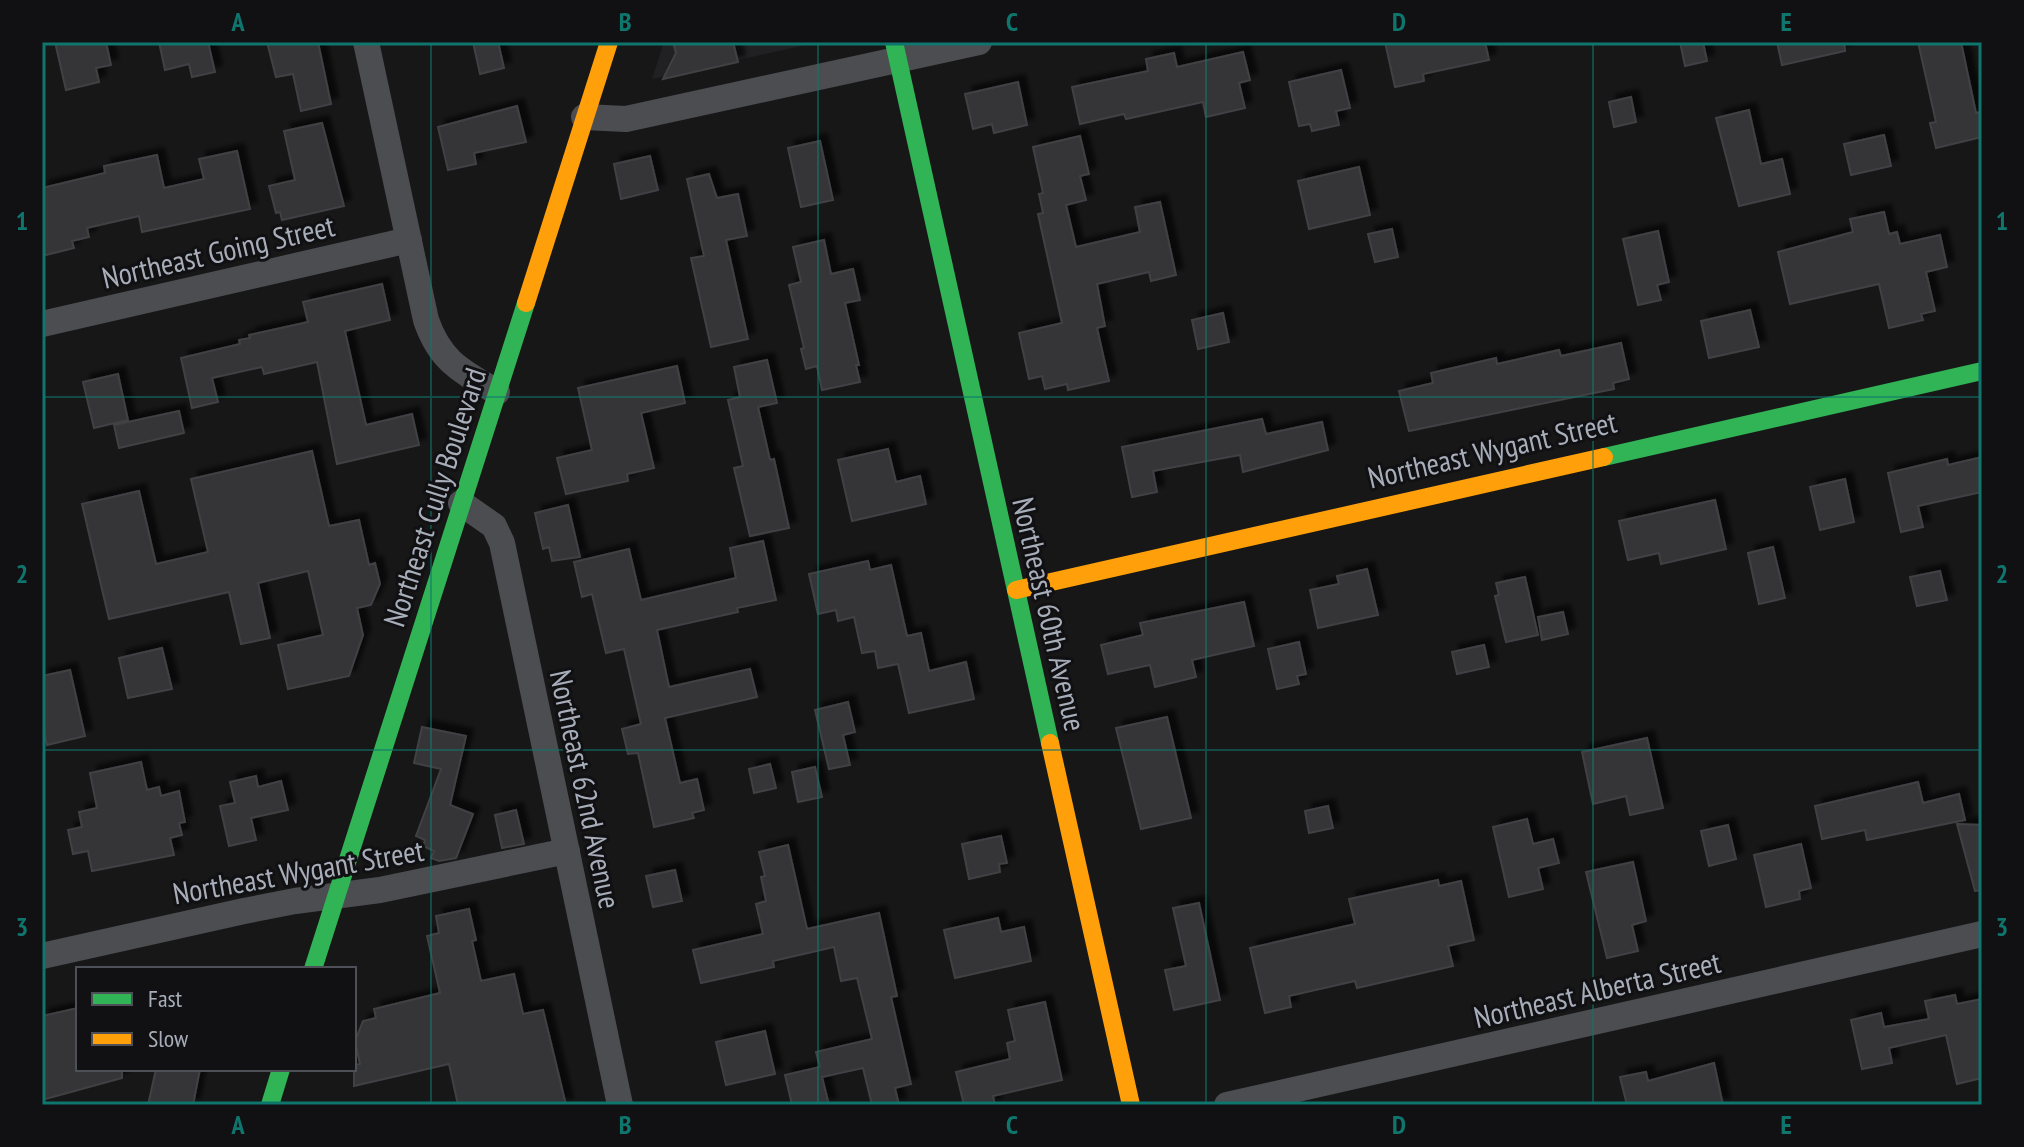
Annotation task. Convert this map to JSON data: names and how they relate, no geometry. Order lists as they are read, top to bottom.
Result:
{
  "streets": {
    "street": [
      "Northeast Going Street",
      "Northeast Wygant Street",
      "Northeast Cully Boulevard",
      "Northeast 60th Avenue",
      "Northeast 62nd Avenue",
      "Northeast Alberta Street"
    ]
  },
  "crossings": [
    ["Northeast Wygant Street", "Northeast Cully Boulevard"],
    ["Northeast Wygant Street", "Northeast 60th Avenue"],
    ["Northeast Wygant Street", "Northeast 62nd Avenue"],
    ["Northeast Cully Boulevard", "Northeast 62nd Avenue"]
  ],
  "legend": ["Fast", "Slow"],
  "grid": {
    "columns": [
      "A",
      "B",
      "C",
      "D",
      "E"
    ],
    "rows": ["1", "2", "3"]
  }
}
